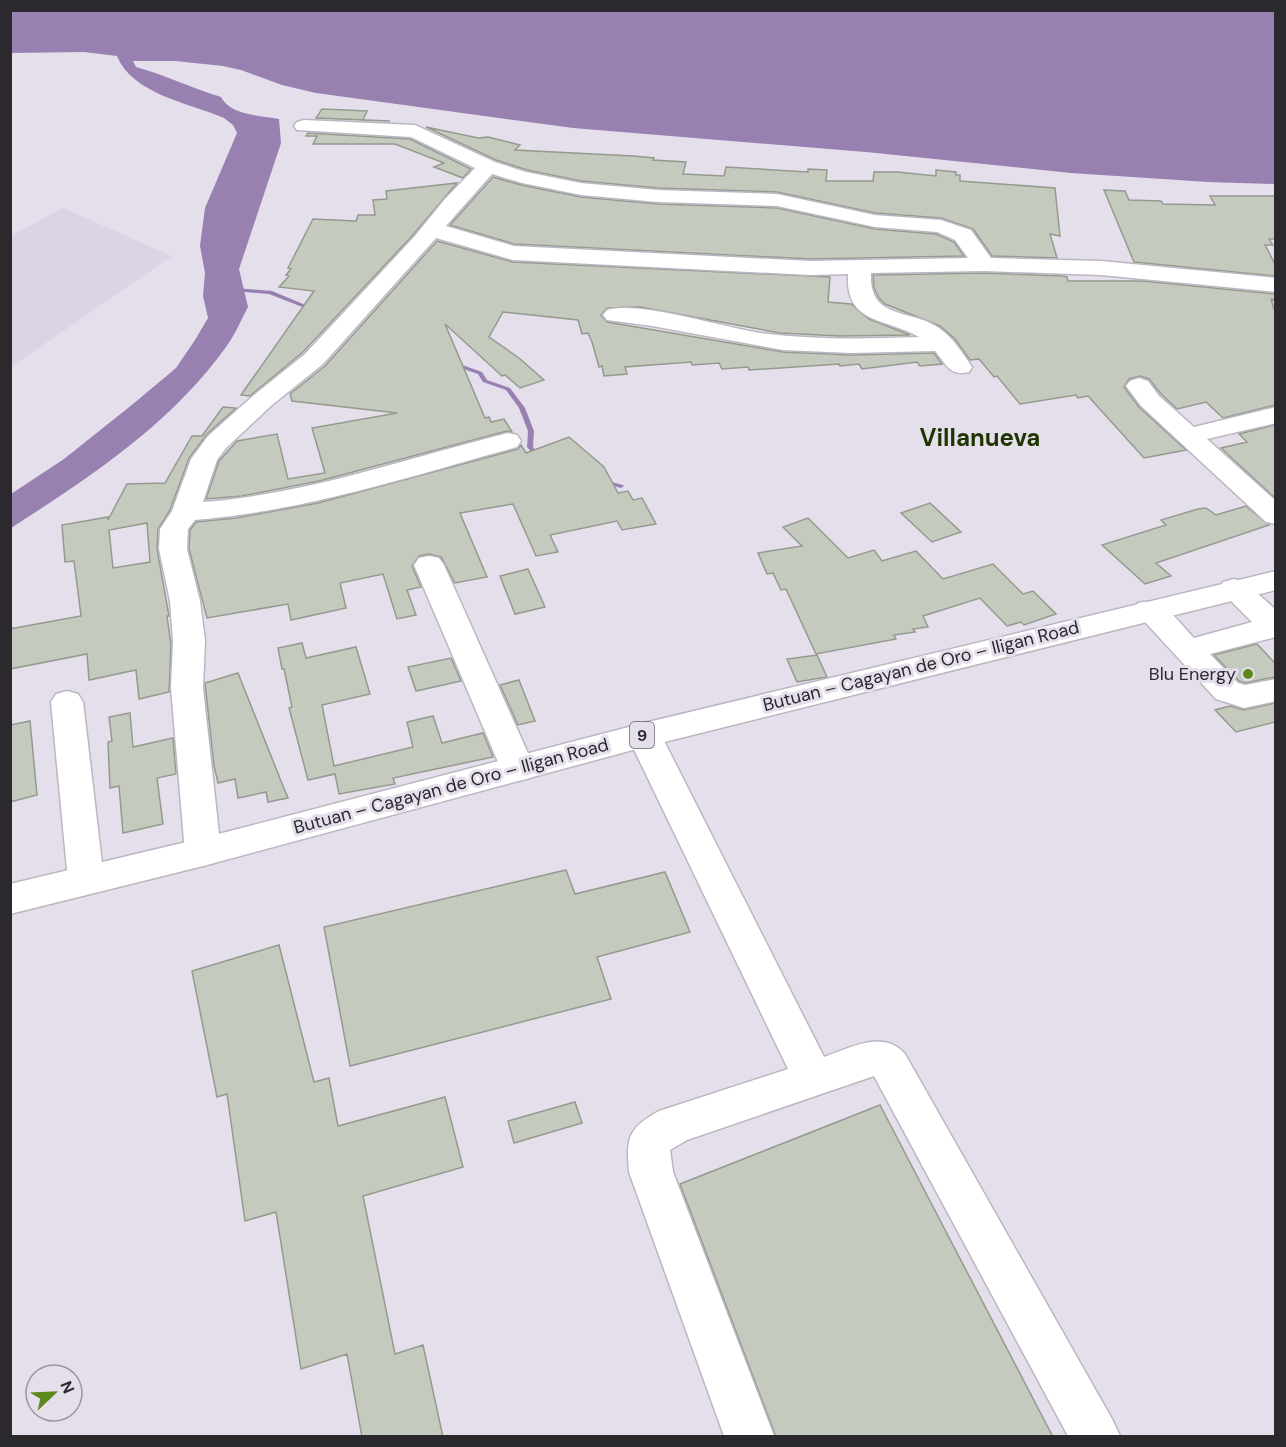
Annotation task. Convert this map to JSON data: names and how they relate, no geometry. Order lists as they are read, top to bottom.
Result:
{
  "streets": {
    "main road": ["Butuan – Cagayan de Oro – Iligan Road", "9"]
  },
  "districts": ["Villanueva"],
  "places": ["Blu Energy"],
  "north": "top right"
}
